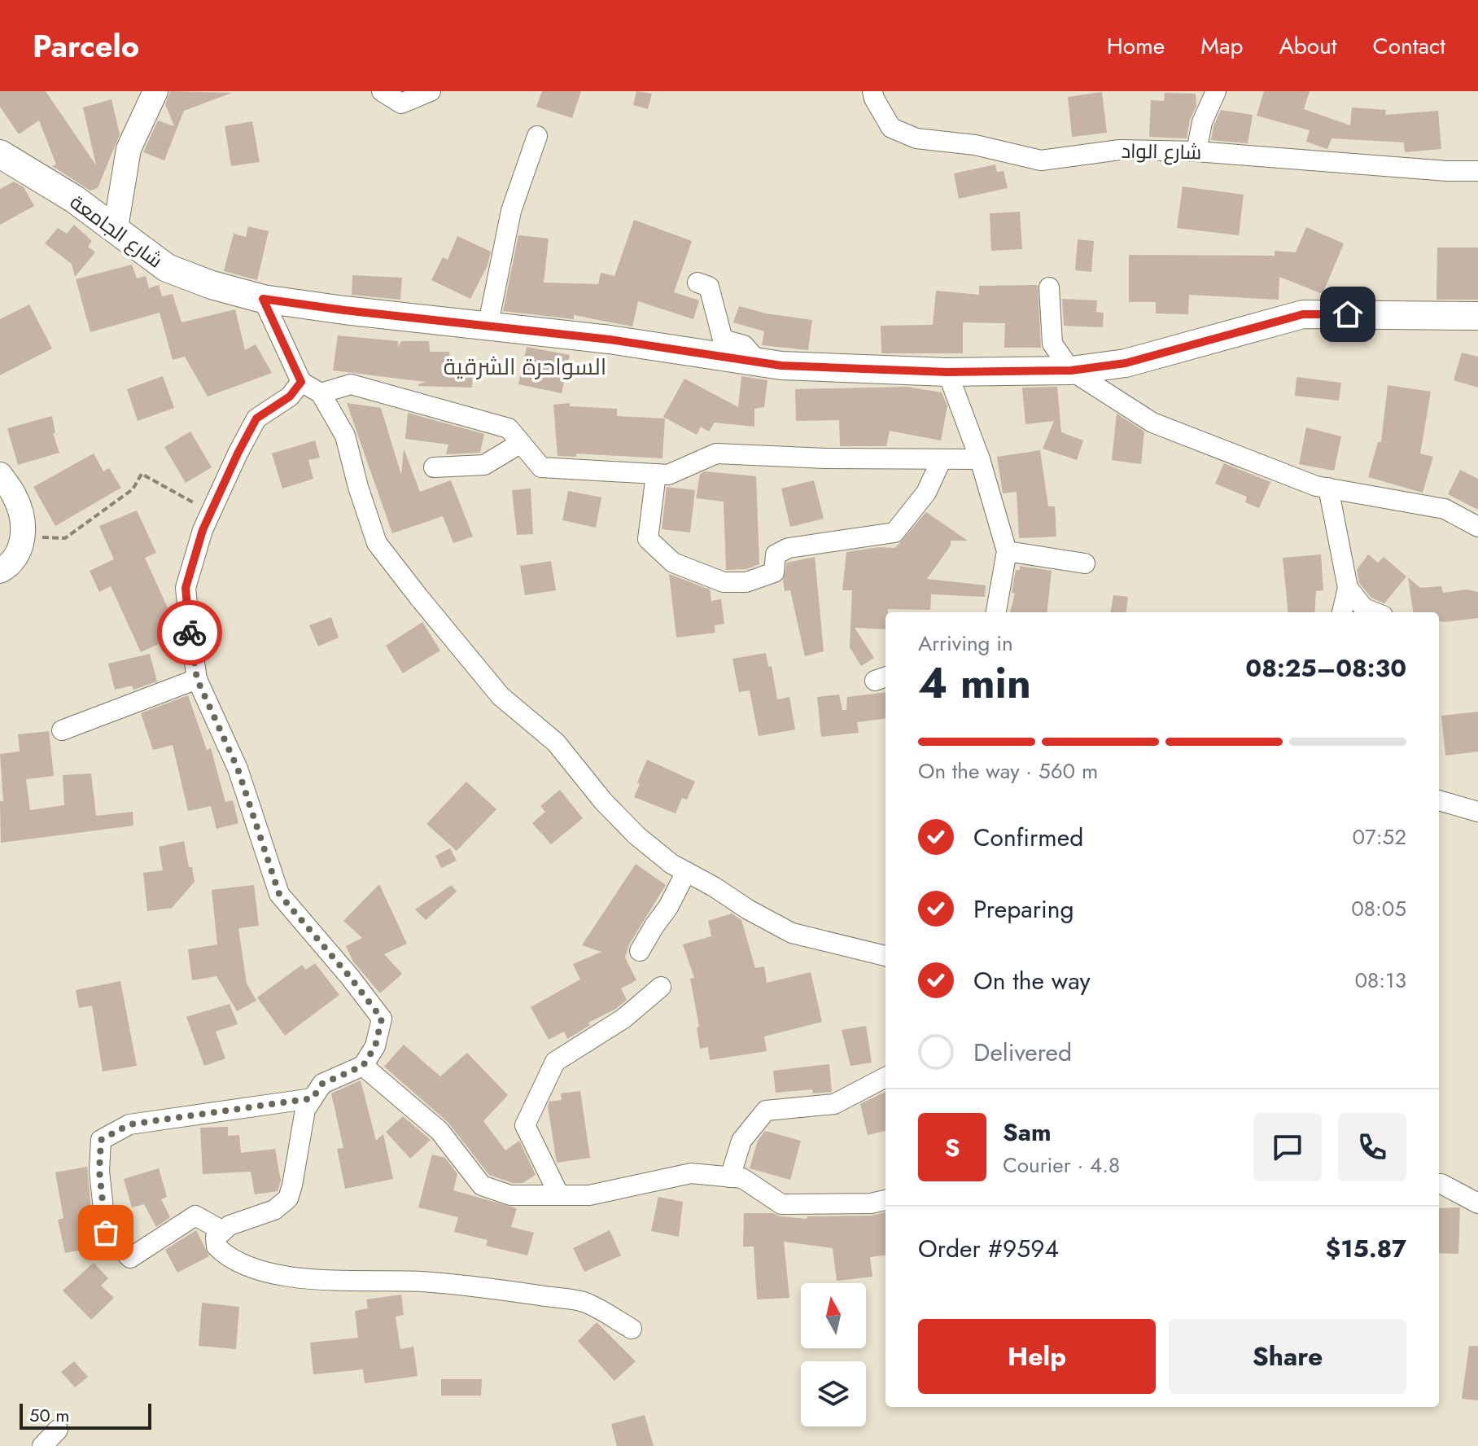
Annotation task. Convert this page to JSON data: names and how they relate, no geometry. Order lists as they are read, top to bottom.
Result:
{
  "streets": {
    "main road": ["شارع الجامعة"],
    "street": ["شارع الواد"]
  },
  "districts": ["السواحرة الشرقية"],
  "scale_bar": "50 m",
  "north": "top",
  "page": {
    "header": "Parcelo",
    "nav": [
      "Home",
      "Map",
      "About",
      "Contact"
    ],
    "heading": ["4 min", "Arriving in", "08:25–08:30"],
    "panel": [
      "Sam",
      "Courier · 4.8",
      "Order #9594",
      "$15.87"
    ],
    "bar": "On the way · 560 m",
    "list": [
      ["Confirmed", "07:52"],
      ["Preparing", "08:05"],
      ["On the way", "08:13"],
      "Delivered"
    ],
    "round": "S",
    "buttons": ["Help", "Share"],
    "scale": "50 m"
  }
}
